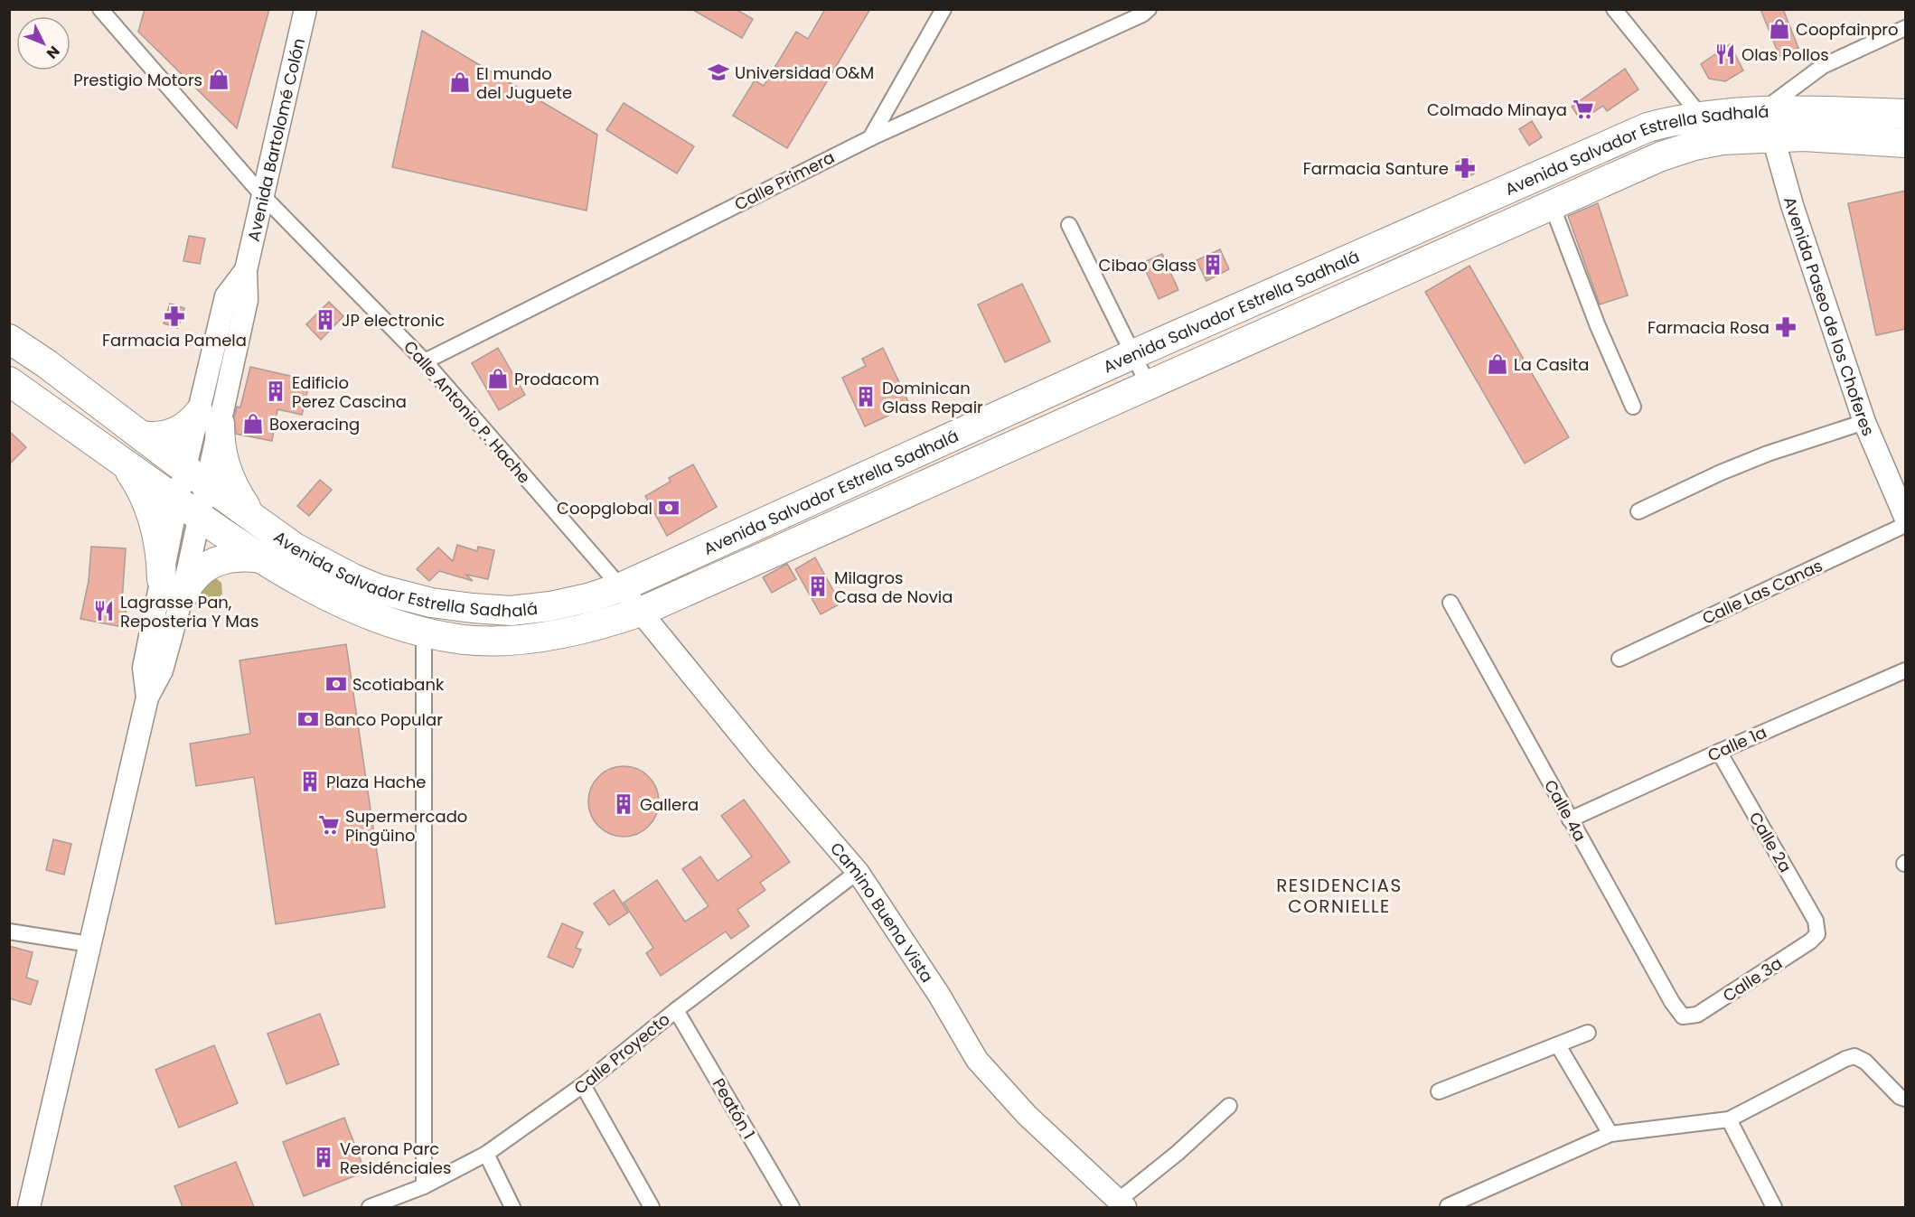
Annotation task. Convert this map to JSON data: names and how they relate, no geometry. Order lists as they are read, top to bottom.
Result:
{
  "streets": {
    "highway": ["Avenida Salvador Estrella Sadhalá"],
    "main road": ["Avenida Bartolomé Colón", "Avenida Paseo de los Choferes", "Camino Buena Vista"],
    "street": [
      "Calle Primera",
      "Calle Antonio P. Hache",
      "Calle Las Canas",
      "Calle 1a",
      "Calle 4a",
      "Calle 2a",
      "Calle 3a",
      "Calle Proyecto",
      "Peatón 1"
    ]
  },
  "crossings": [
    ["Avenida Bartolomé Colón", "Avenida Salvador Estrella Sadhalá"],
    ["Avenida Bartolomé Colón", "Calle Antonio P. Hache"],
    ["Avenida Salvador Estrella Sadhalá", "Avenida Paseo de los Choferes"],
    ["Avenida Salvador Estrella Sadhalá", "Calle Antonio P. Hache"],
    ["Avenida Salvador Estrella Sadhalá", "Camino Buena Vista"],
    ["Calle Primera", "Calle Antonio P. Hache"],
    ["Calle Antonio P. Hache", "Camino Buena Vista"],
    ["Calle 1a", "Calle 4a"],
    ["Calle 1a", "Calle 2a"],
    ["Calle 4a", "Calle 3a"],
    ["Calle 2a", "Calle 3a"],
    ["Camino Buena Vista", "Calle Proyecto"],
    ["Calle Proyecto", "Peatón 1"]
  ],
  "districts": ["RESIDENCIAS CORNIELLE"],
  "places": {
    "shop": [
      "Coopfainpro",
      "Prestigio Motors",
      "El mundo del Juguete",
      "La Casita",
      "Prodacom",
      "Boxeracing"
    ],
    "restaurant": ["Olas Pollos", "Lagrasse Pan, Reposteria Y Mas"],
    "school or university": ["Universidad O&M"],
    "supermarket": ["Colmado Minaya", "Supermercado Pingüino"],
    "pharmacy": ["Farmacia Santure", "Farmacia Pamela", "Farmacia Rosa"],
    "building": [
      "Cibao Glass",
      "JP electronic",
      "Edificio Perez Cascina",
      "Dominican Glass Repair",
      "Milagros Casa de Novia",
      "Plaza Hache",
      "Gallera",
      "Verona Parc Residénciales"
    ],
    "bank": ["Coopglobal", "Scotiabank", "Banco Popular"]
  },
  "north": "bottom right"
}
